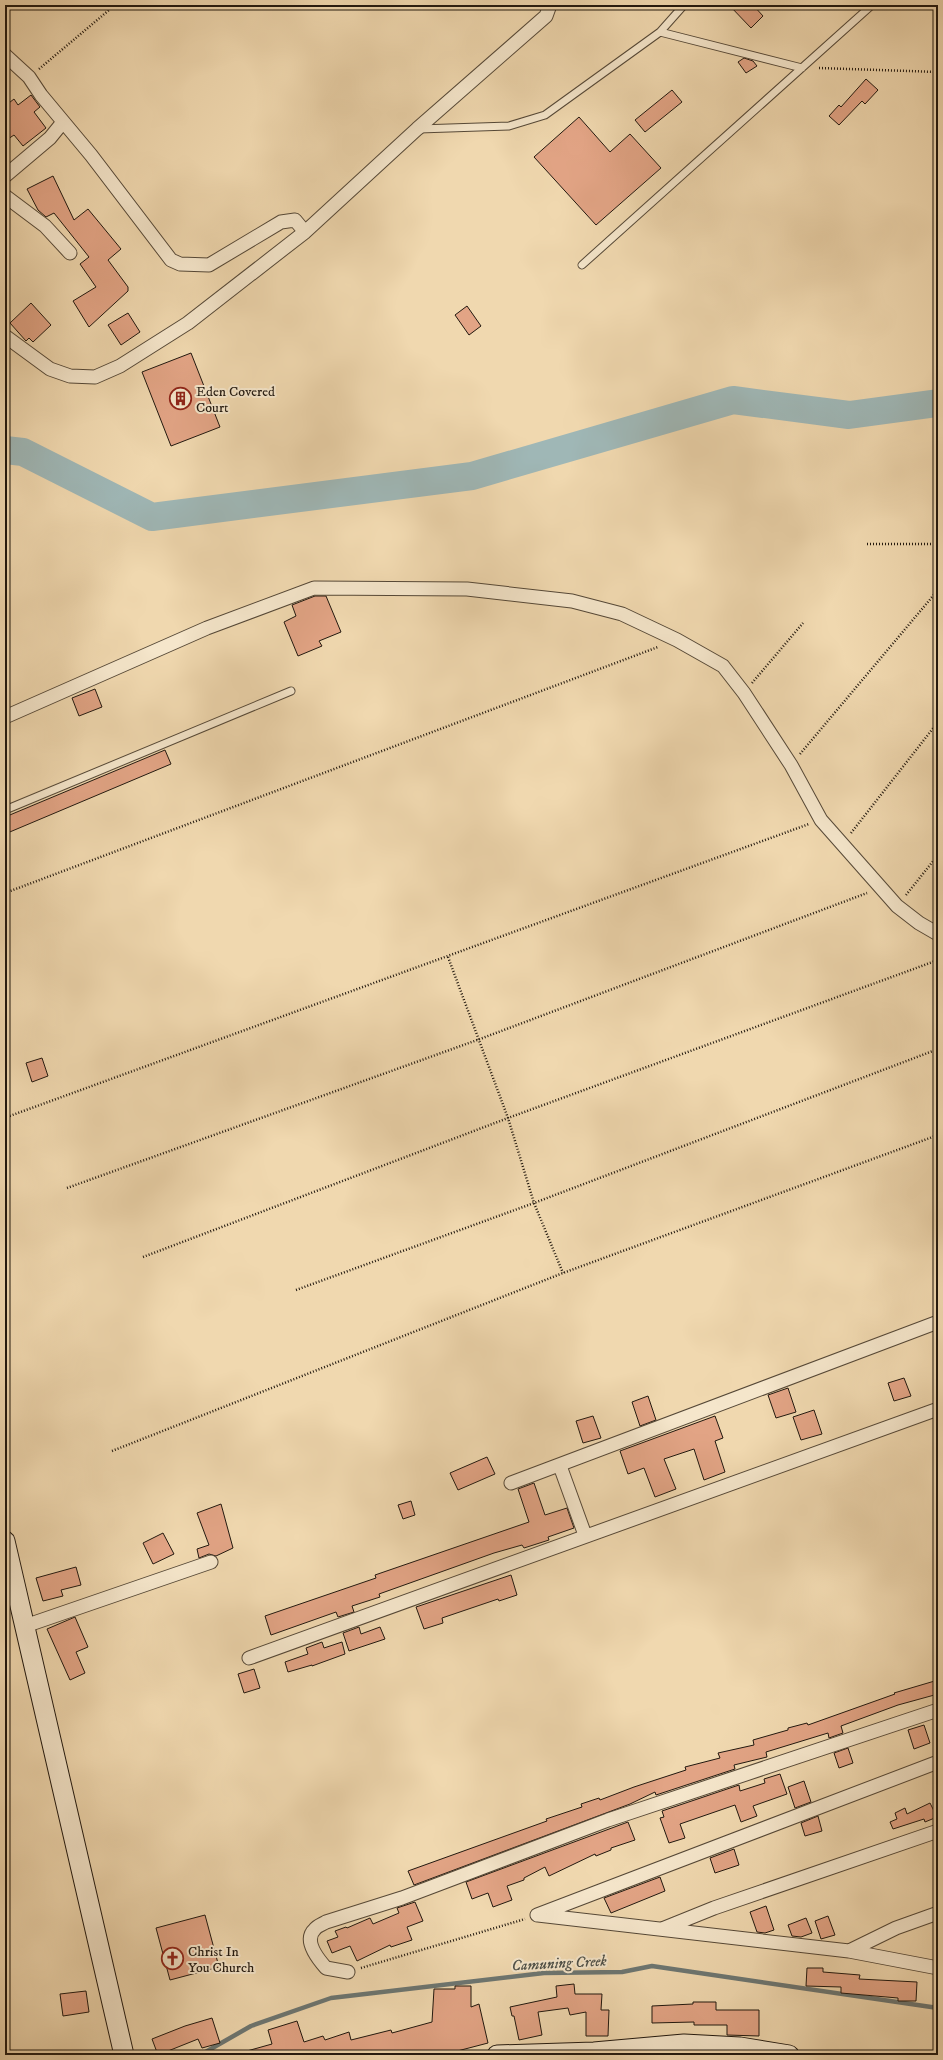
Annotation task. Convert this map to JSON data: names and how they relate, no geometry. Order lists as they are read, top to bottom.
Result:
{
  "water": ["Camuning Creek"],
  "places": {
    "building": ["Eden Covered Court"],
    "church": ["Christ In You Church"]
  }
}
